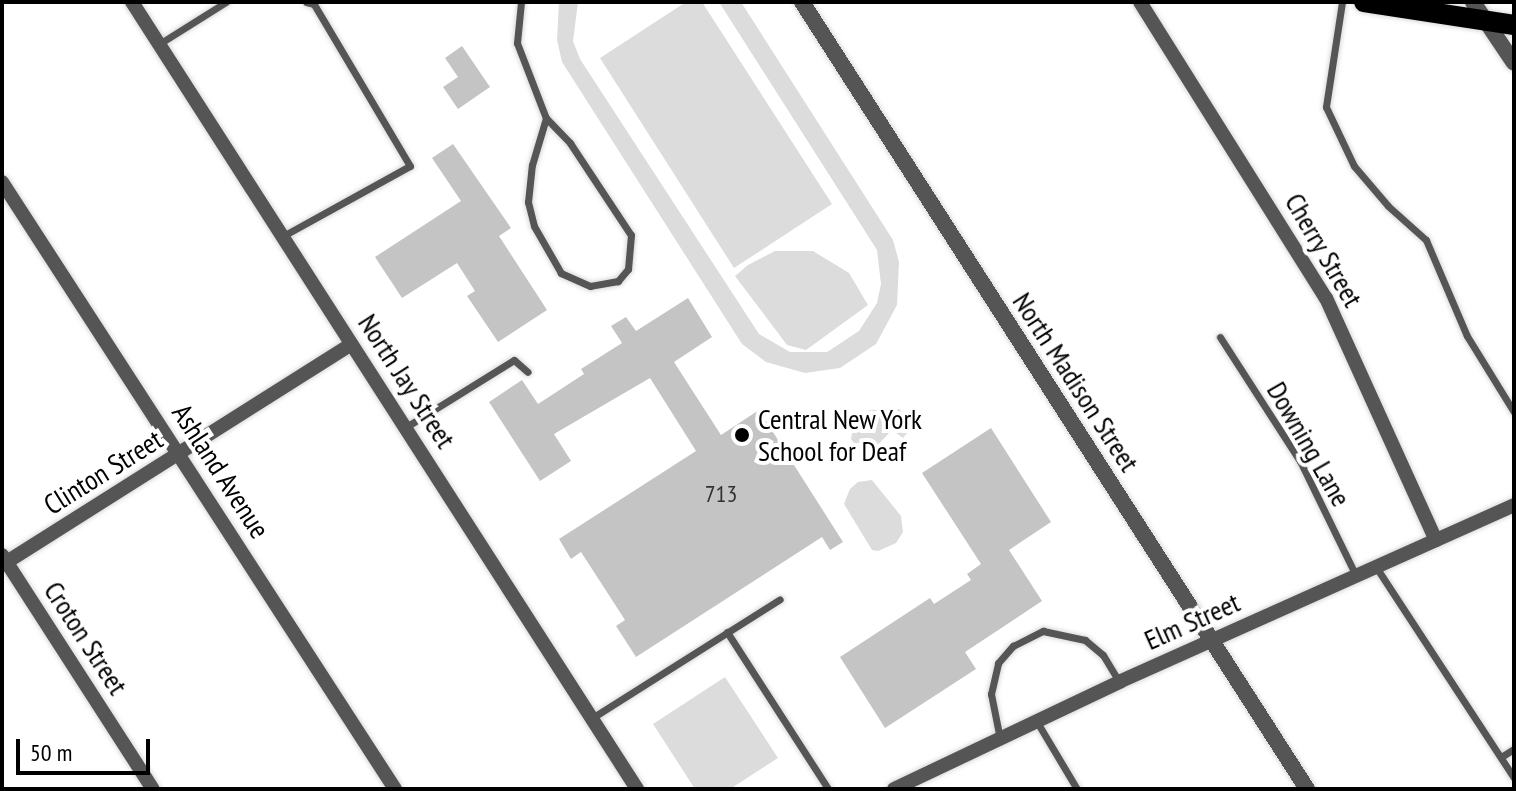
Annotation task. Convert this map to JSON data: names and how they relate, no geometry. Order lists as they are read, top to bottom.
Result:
{
  "streets": {
    "street": [
      "Cherry Street",
      "North Jay Street",
      "North Madison Street",
      "Ashland Avenue",
      "Clinton Street",
      "Elm Street",
      "Croton Street"
    ],
    "lane": ["Downing Lane"]
  },
  "crossings": [
    ["Cherry Street", "Elm Street"],
    ["North Jay Street", "Clinton Street"],
    ["North Madison Street", "Elm Street"],
    ["Downing Lane", "Elm Street"],
    ["Ashland Avenue", "Clinton Street"],
    ["Clinton Street", "Croton Street"]
  ],
  "places": ["Central New York School for Deaf"],
  "house_numbers": ["713"],
  "scale_bar": "50 m"
}
